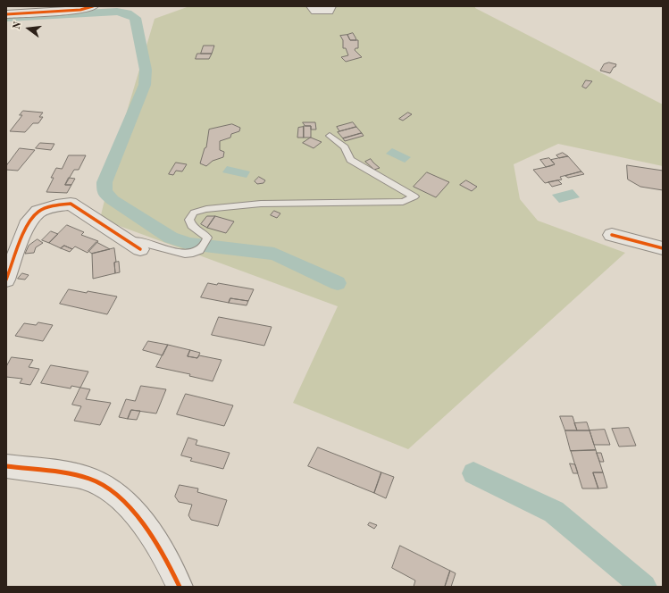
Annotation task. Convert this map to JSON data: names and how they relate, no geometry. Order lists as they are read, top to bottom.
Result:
{
  "north": "left"
}
